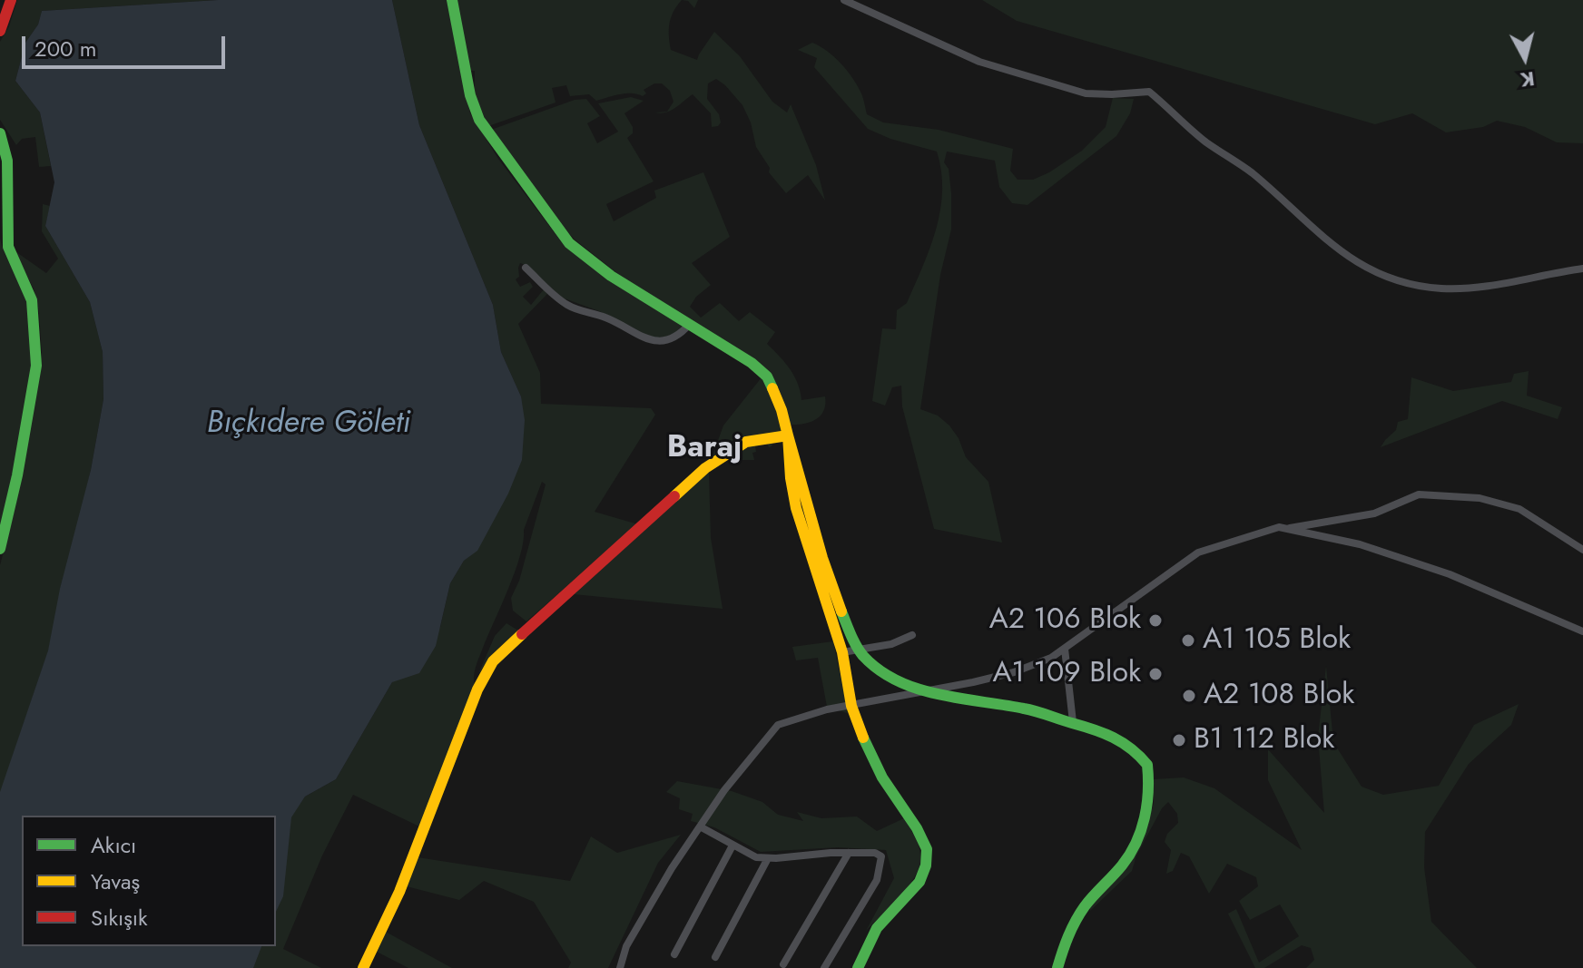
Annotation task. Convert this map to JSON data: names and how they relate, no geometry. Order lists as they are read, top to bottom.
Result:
{
  "districts": ["Baraj"],
  "water": ["Bıçkıdere Göleti"],
  "places": [
    "A2 106 Blok",
    "A1 105 Blok",
    "A1 109 Blok",
    "A2 108 Blok",
    "B1 112 Blok"
  ],
  "legend": ["Akıcı", "Yavaş", "Sıkışık"],
  "scale_bar": "200 m",
  "north": "bottom"
}
